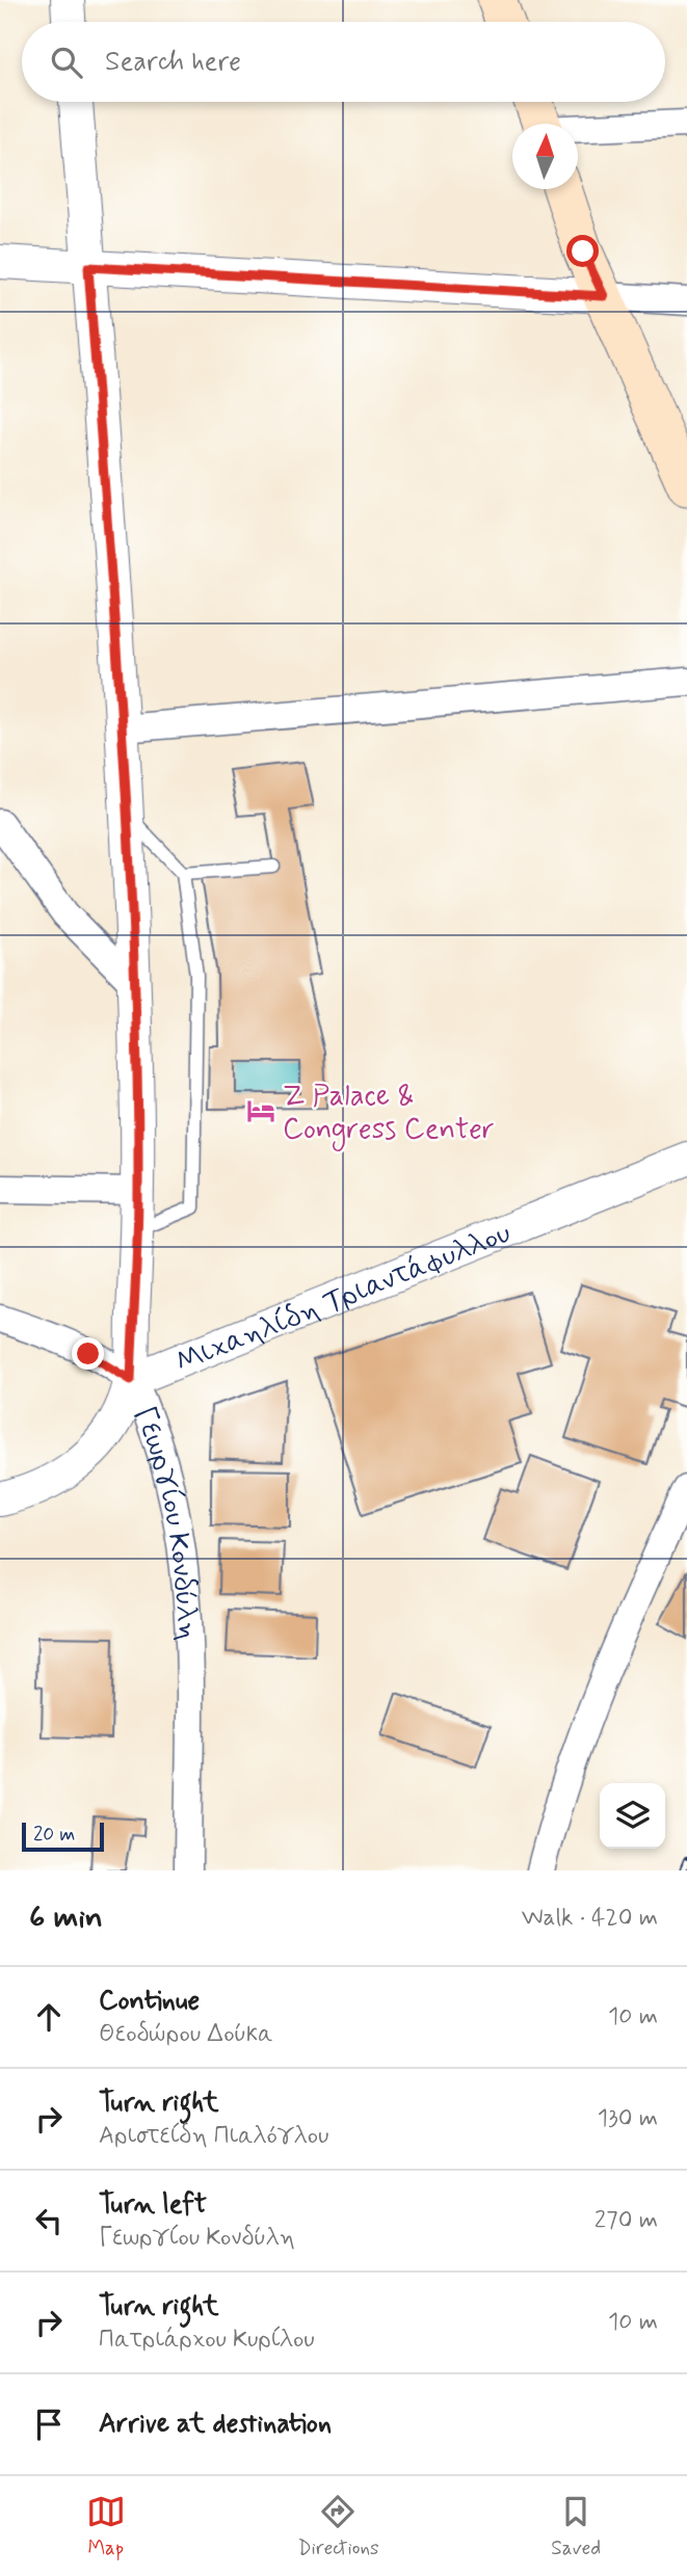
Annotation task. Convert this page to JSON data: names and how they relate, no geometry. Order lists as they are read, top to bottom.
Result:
{
  "streets": {
    "street": ["Μιχαηλίδη Τριαντάφυλλου", "Γεωργίου Κονδύλη"]
  },
  "crossings": [
    ["Μιχαηλίδη Τριαντάφυλλου", "Γεωργίου Κονδύλη"]
  ],
  "places": {
    "hotel": ["Z Palace & Congress Center"]
  },
  "scale_bar": "20 m",
  "north": "top",
  "page": {
    "search": "Search here",
    "scale": "20 m",
    "heading": ["6 min", "Walk · 420 m"],
    "list": [
      ["Continue", "Θεοδώρου Δούκα", "10 m"],
      ["Turn right", "Αριστείδη Πιαλόγλου", "130 m"],
      ["Turn left", "Γεωργίου Κονδύλη", "270 m"],
      ["Turn right", "Πατριάρχου Κυρίλου", "10 m"],
      "Arrive at destination"
    ],
    "nav": ["Map", "Directions", "Saved"]
  }
}
